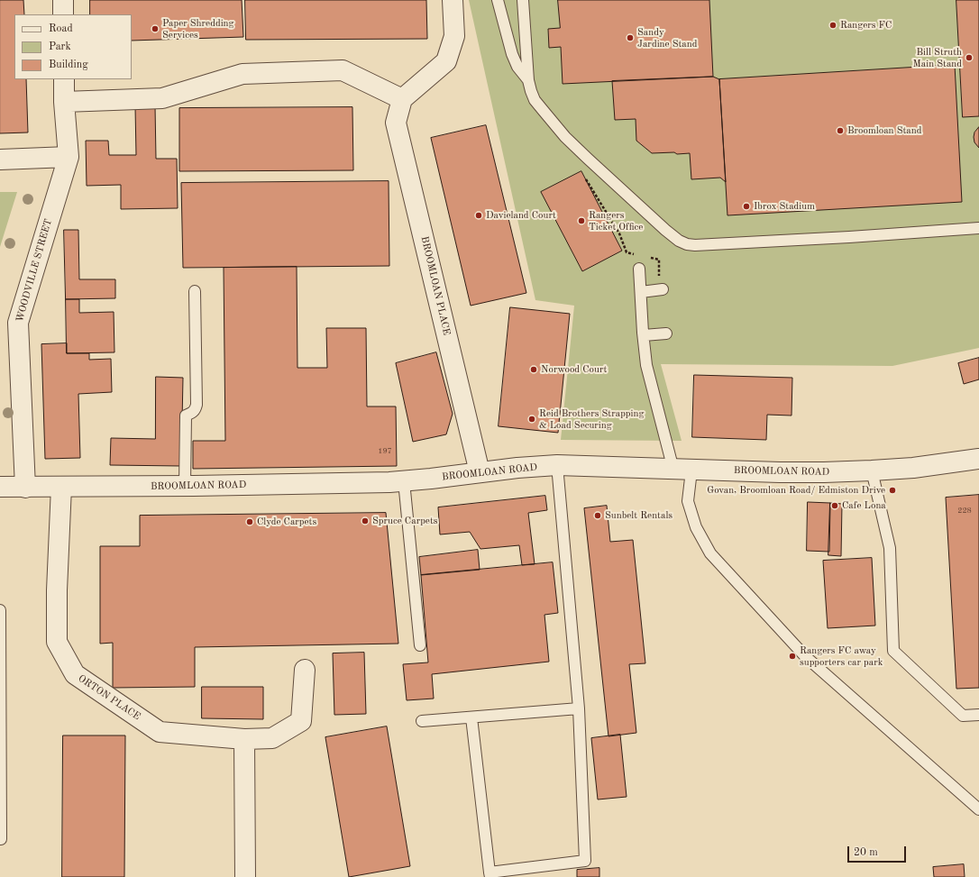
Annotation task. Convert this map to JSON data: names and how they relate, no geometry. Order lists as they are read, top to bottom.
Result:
{
  "streets": {
    "street": [
      "WOODVILLE STREET",
      "BROOMLOAN PLACE",
      "BROOMLOAN ROAD",
      "ORTON PLACE"
    ]
  },
  "crossings": [
    ["WOODVILLE STREET", "BROOMLOAN ROAD"],
    ["BROOMLOAN PLACE", "BROOMLOAN ROAD"],
    ["BROOMLOAN ROAD", "ORTON PLACE"]
  ],
  "places": [
    "Rangers FC",
    "Paper Shredding Services",
    "Sandy Jardine Stand",
    "Bill Struth Main Stand",
    "Broomloan Stand",
    "Ibrox Stadium",
    "Davieland Court",
    "Rangers Ticket Office",
    "Norwood Court",
    "Reid Brothers Strapping & Load Securing",
    "Govan, Broomloan Road/ Edmiston Drive",
    "Cafe Lona",
    "Sunbelt Rentals",
    "Spruce Carpets",
    "Clyde Carpets",
    "Rangers FC away supporters car park"
  ],
  "house_numbers": ["197", "228"],
  "legend": ["Road", "Park", "Building"],
  "scale_bar": "20 m"
}
